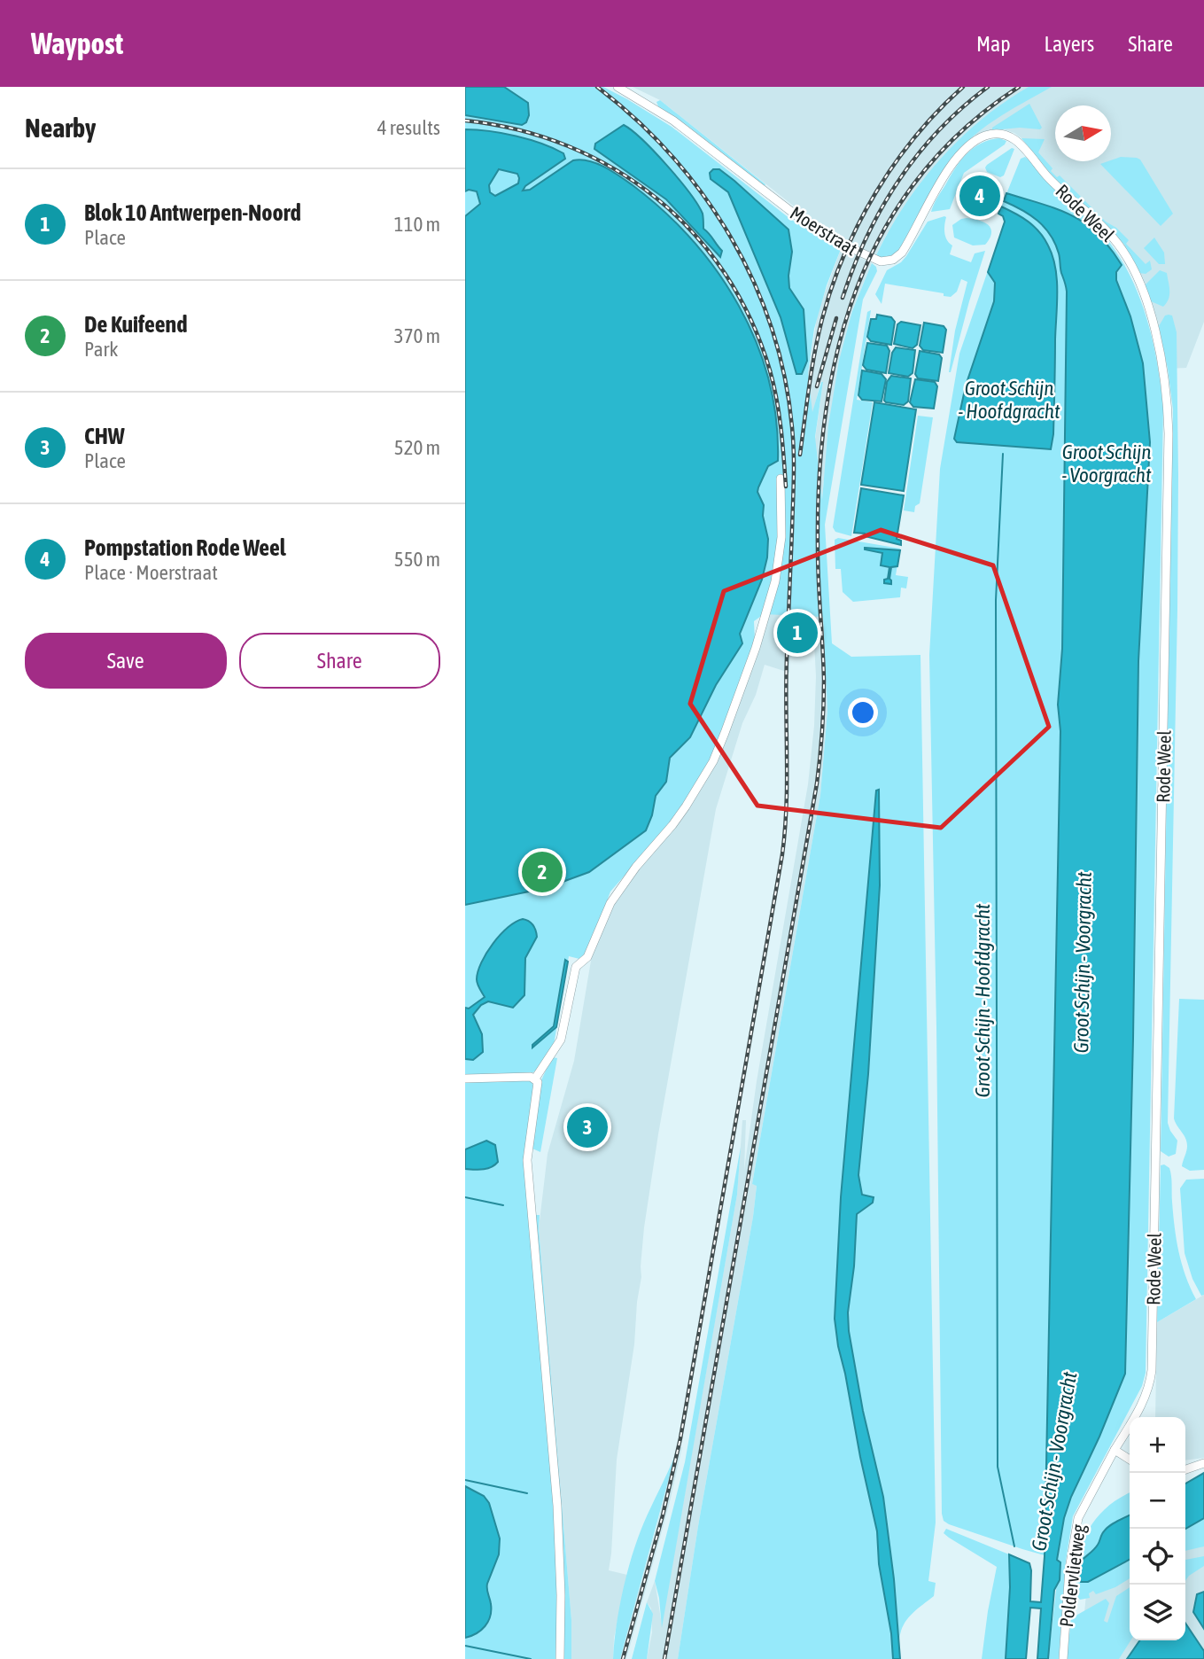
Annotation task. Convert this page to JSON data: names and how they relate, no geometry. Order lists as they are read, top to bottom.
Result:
{
  "streets": {
    "street": ["Rode Weel", "Moerstraat", "Poldervlietweg"]
  },
  "crossings": [
    ["Rode Weel", "Moerstraat"],
    ["Rode Weel", "Poldervlietweg"]
  ],
  "water": ["Groot Schijn - Hoofdgracht", "Groot Schijn - Voorgracht"],
  "north": "right",
  "page": {
    "header": "Waypost",
    "nav": ["Map", "Layers", "Share"],
    "heading": ["Nearby", "4 results"],
    "list": [
      {
        "mark": "1",
        "name": "Blok 10 Antwerpen-Noord",
        "note": "Place",
        "value": "110 m"
      },
      {
        "mark": "2",
        "name": "De Kuifeend",
        "note": "Park",
        "value": "370 m"
      },
      {
        "mark": "3",
        "name": "CHW",
        "note": "Place",
        "value": "520 m"
      },
      {
        "mark": "4",
        "name": "Pompstation Rode Weel",
        "note": "Place · Moerstraat",
        "value": "550 m"
      }
    ],
    "pins": [
      "4",
      "1",
      "2",
      "3"
    ],
    "buttons": ["Save", "Share"],
    "map_buttons": ["+", "−"]
  }
}
